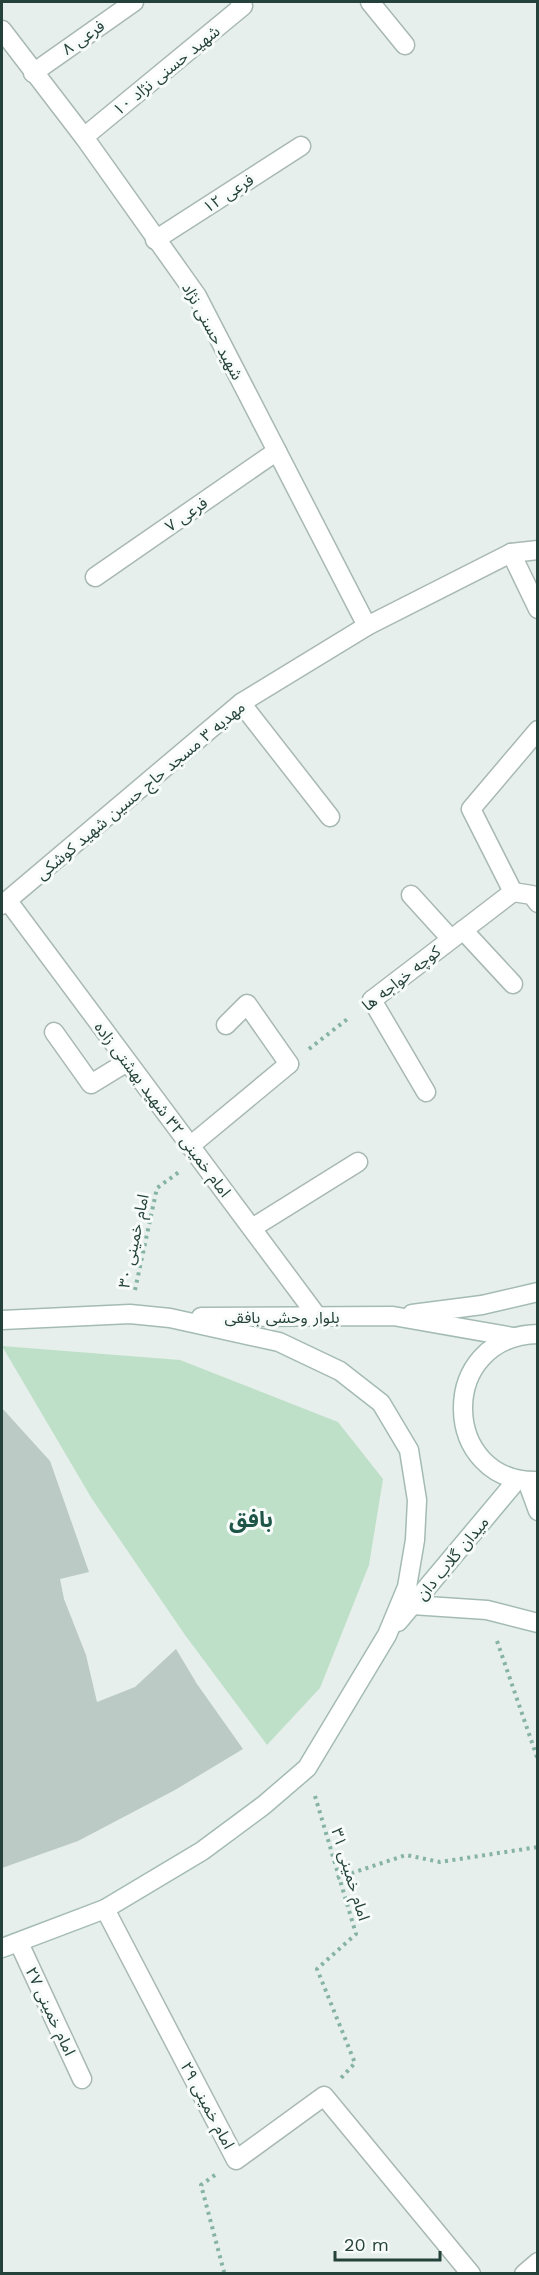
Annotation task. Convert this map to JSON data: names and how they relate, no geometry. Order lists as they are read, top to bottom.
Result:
{
  "streets": {
    "street": [
      "فرعی ۸",
      "شهید حسنی نژاد ۱۰",
      "فرعی ۱۲",
      "شهید حسنی نژاد",
      "فرعی ۷",
      "مهدیه ۳ مسجد حاج حسین شهید کوشکی",
      "کوچه خواجه ها",
      "امام خمینی ۳۲ شهید بهشتی زاده",
      "بلوار وحشی بافقی",
      "میدان گلاب دان",
      "امام خمینی ۲۷",
      "امام خمینی ۲۹"
    ],
    "path": ["امام خمینی ۳۰", "امام خمینی ۳۱"]
  },
  "crossings": [
    ["فرعی ۸", "شهید حسنی نژاد"],
    ["شهید حسنی نژاد ۱۰", "شهید حسنی نژاد"],
    ["فرعی ۱۲", "شهید حسنی نژاد"],
    ["شهید حسنی نژاد", "فرعی ۷"],
    ["شهید حسنی نژاد", "مهدیه ۳ مسجد حاج حسین شهید کوشکی"],
    ["مهدیه ۳ مسجد حاج حسین شهید کوشکی", "امام خمینی ۳۲ شهید بهشتی زاده"],
    ["امام خمینی ۳۲ شهید بهشتی زاده", "امام خمینی ۳۰"],
    ["امام خمینی ۳۲ شهید بهشتی زاده", "بلوار وحشی بافقی"],
    ["امام خمینی ۳۱", "امام خمینی ۲۹"]
  ],
  "districts": ["بافق"],
  "scale_bar": "20 m"
}
